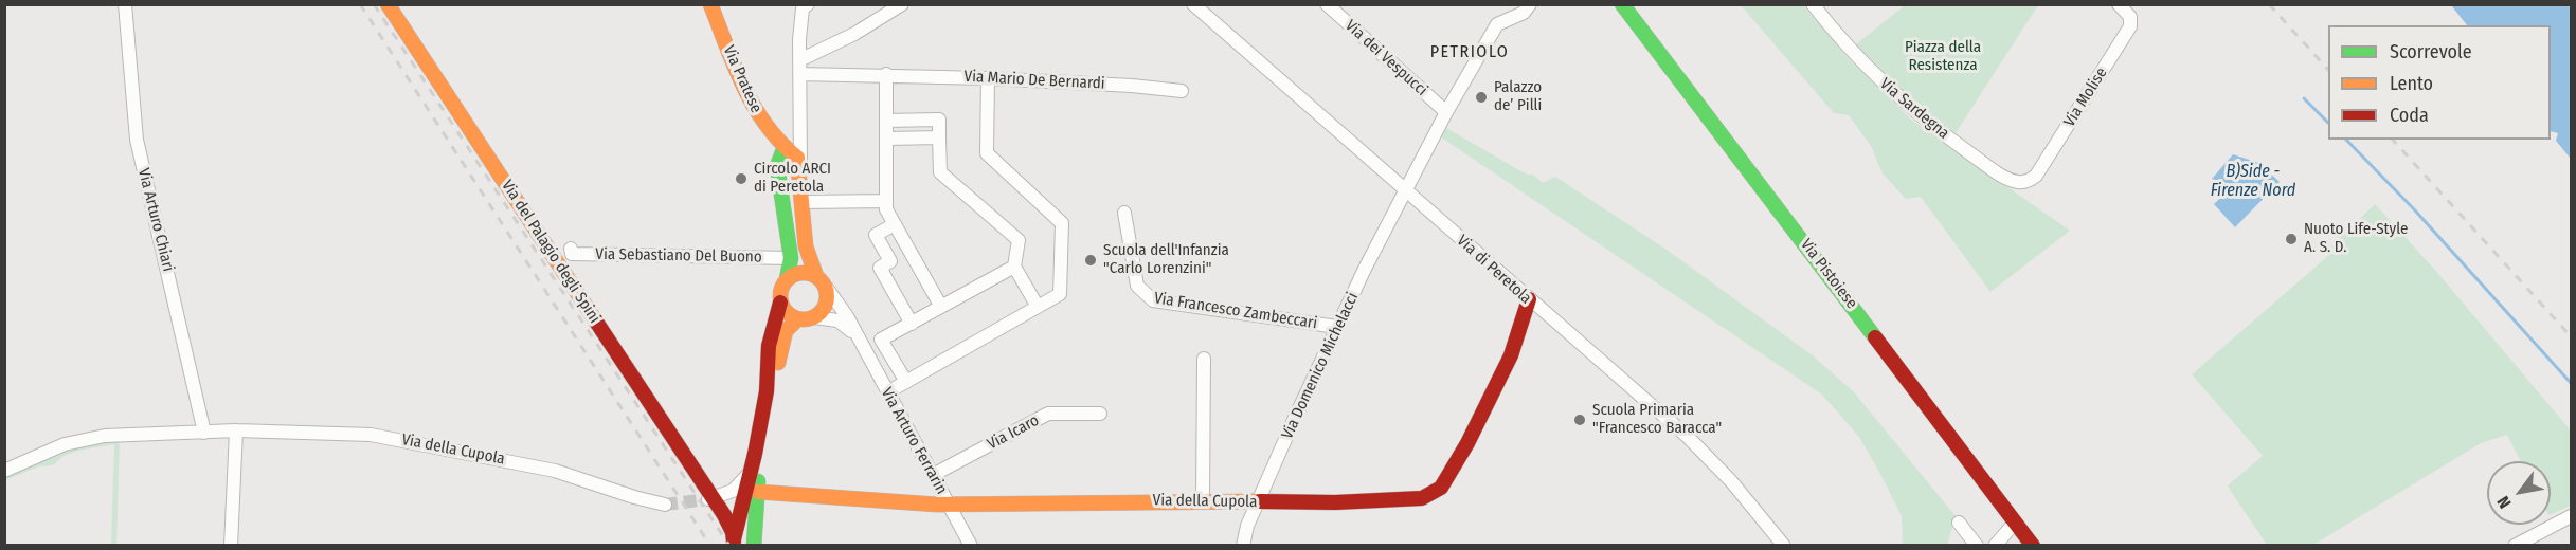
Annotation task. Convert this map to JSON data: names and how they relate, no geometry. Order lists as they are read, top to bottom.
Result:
{
  "streets": {
    "main road": [
      "Via Pratese",
      "Via del Palagio degli Spini",
      "Via Pistoiese",
      "Via della Cupola"
    ],
    "street": [
      "Via dei Vespucci",
      "Via Mario De Bernardi",
      "Via Molise",
      "Via Sardegna",
      "Via Arturo Chiari",
      "Via Sebastiano Del Buono",
      "Via di Peretola",
      "Via Francesco Zambeccari",
      "Via Domenico Michelacci",
      "Via Icaro",
      "Via Arturo Ferrarin"
    ]
  },
  "crossings": [
    ["Via dei Vespucci", "Via Domenico Michelacci"],
    ["Via Molise", "Via Sardegna"],
    ["Via Arturo Chiari", "Via della Cupola"],
    ["Via di Peretola", "Via Domenico Michelacci"],
    ["Via di Peretola", "Via della Cupola"],
    ["Via Francesco Zambeccari", "Via Domenico Michelacci"],
    ["Via Domenico Michelacci", "Via della Cupola"],
    ["Via Icaro", "Via Arturo Ferrarin"],
    ["Via Arturo Ferrarin", "Via della Cupola"]
  ],
  "districts": ["PETRIOLO"],
  "water": ["B)Side - Firenze Nord"],
  "parks": ["Piazza della Resistenza"],
  "places": [
    "Palazzo de’ Pilli",
    "Circolo ARCI di Peretola",
    "Nuoto Life-Style A. S. D.",
    "Scuola dell'Infanzia \"Carlo Lorenzini\"",
    "Scuola Primaria \"Francesco Baracca\""
  ],
  "legend": ["Scorrevole", "Lento", "Coda"],
  "north": "bottom left"
}
